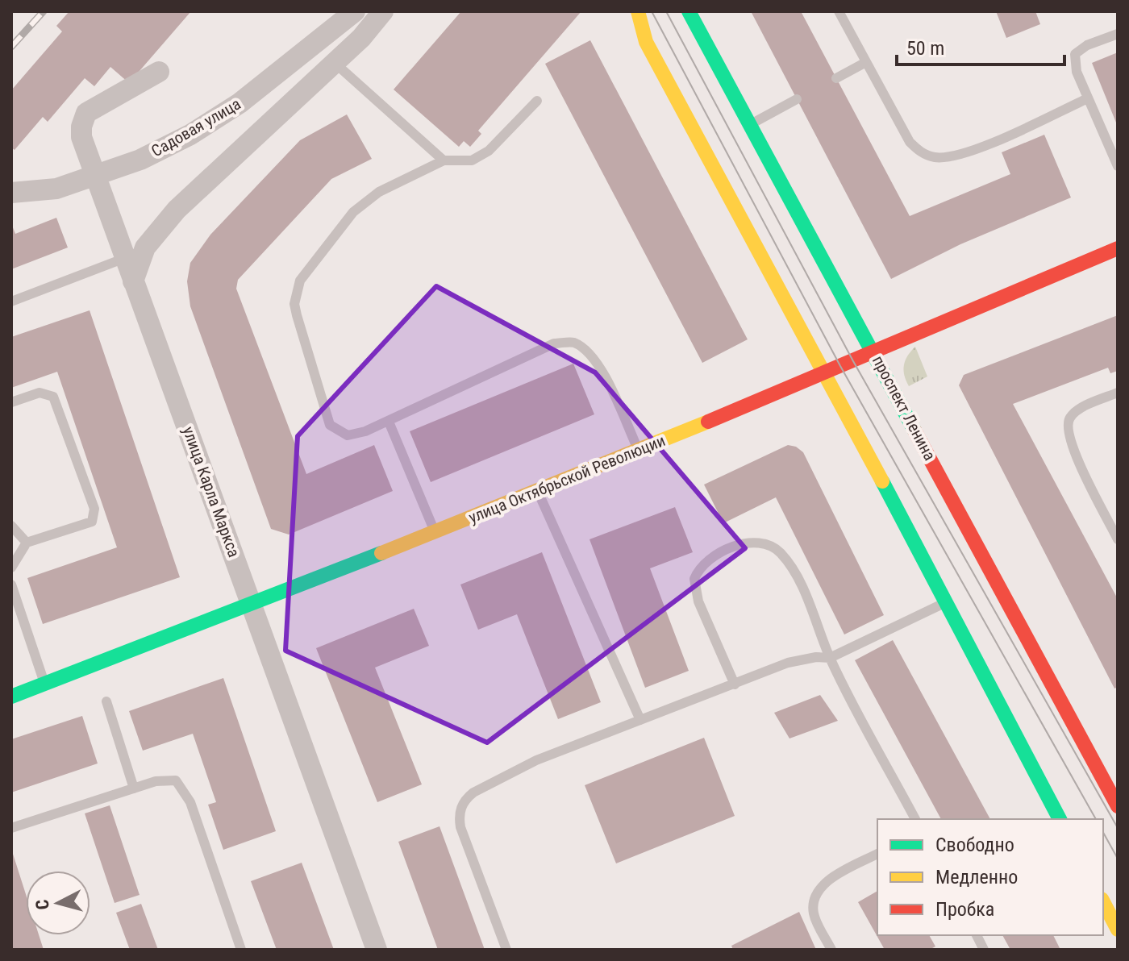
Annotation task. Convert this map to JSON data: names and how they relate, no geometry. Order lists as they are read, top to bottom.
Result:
{
  "streets": {
    "main road": ["проспект Ленина", "улица Октябрьской Революции"],
    "street": ["Садовая улица", "улица Карла Маркса"]
  },
  "crossings": [
    ["Садовая улица", "улица Карла Маркса"],
    ["проспект Ленина", "улица Октябрьской Революции"],
    ["улица Октябрьской Революции", "улица Карла Маркса"]
  ],
  "legend": ["Свободно", "Медленно", "Пробка"],
  "scale_bar": "50 m",
  "north": "left"
}
